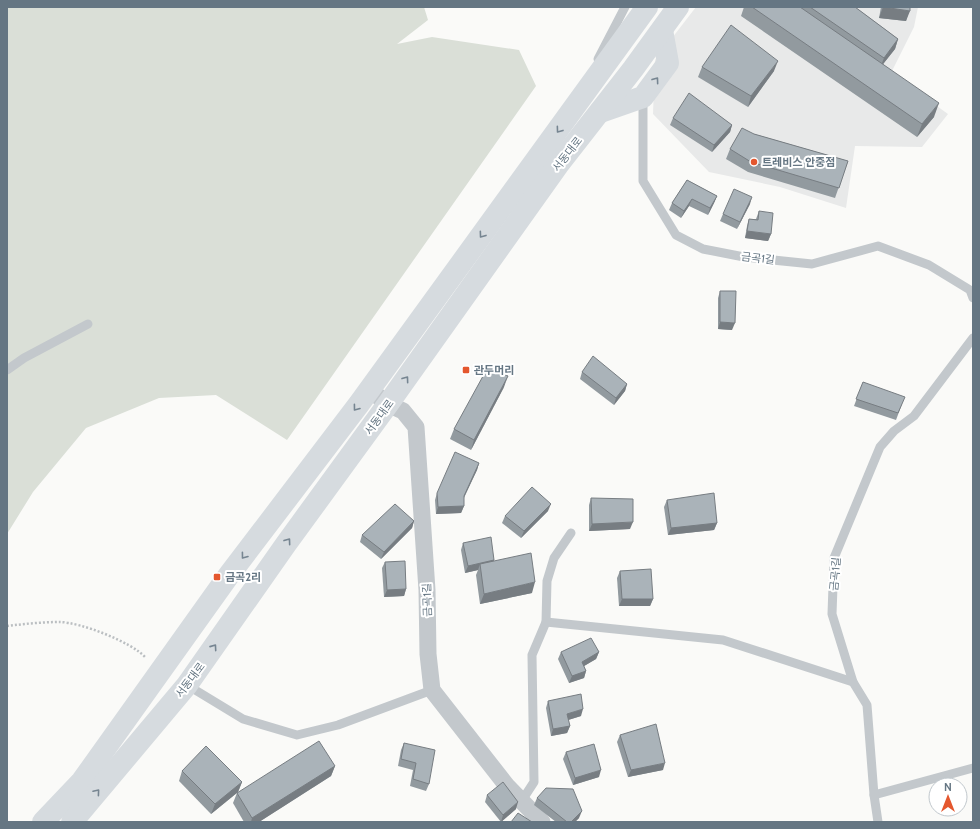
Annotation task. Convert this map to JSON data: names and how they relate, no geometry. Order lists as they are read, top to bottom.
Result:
{
  "streets": {
    "main road": ["서동대로"],
    "street": ["금곡1길"]
  },
  "crossings": [
    ["서동대로", "금곡1길"]
  ],
  "places": {
    "other": ["트레비스 안중점"],
    "transit": ["관두머리", "금곡2리"]
  },
  "north": "top"
}
